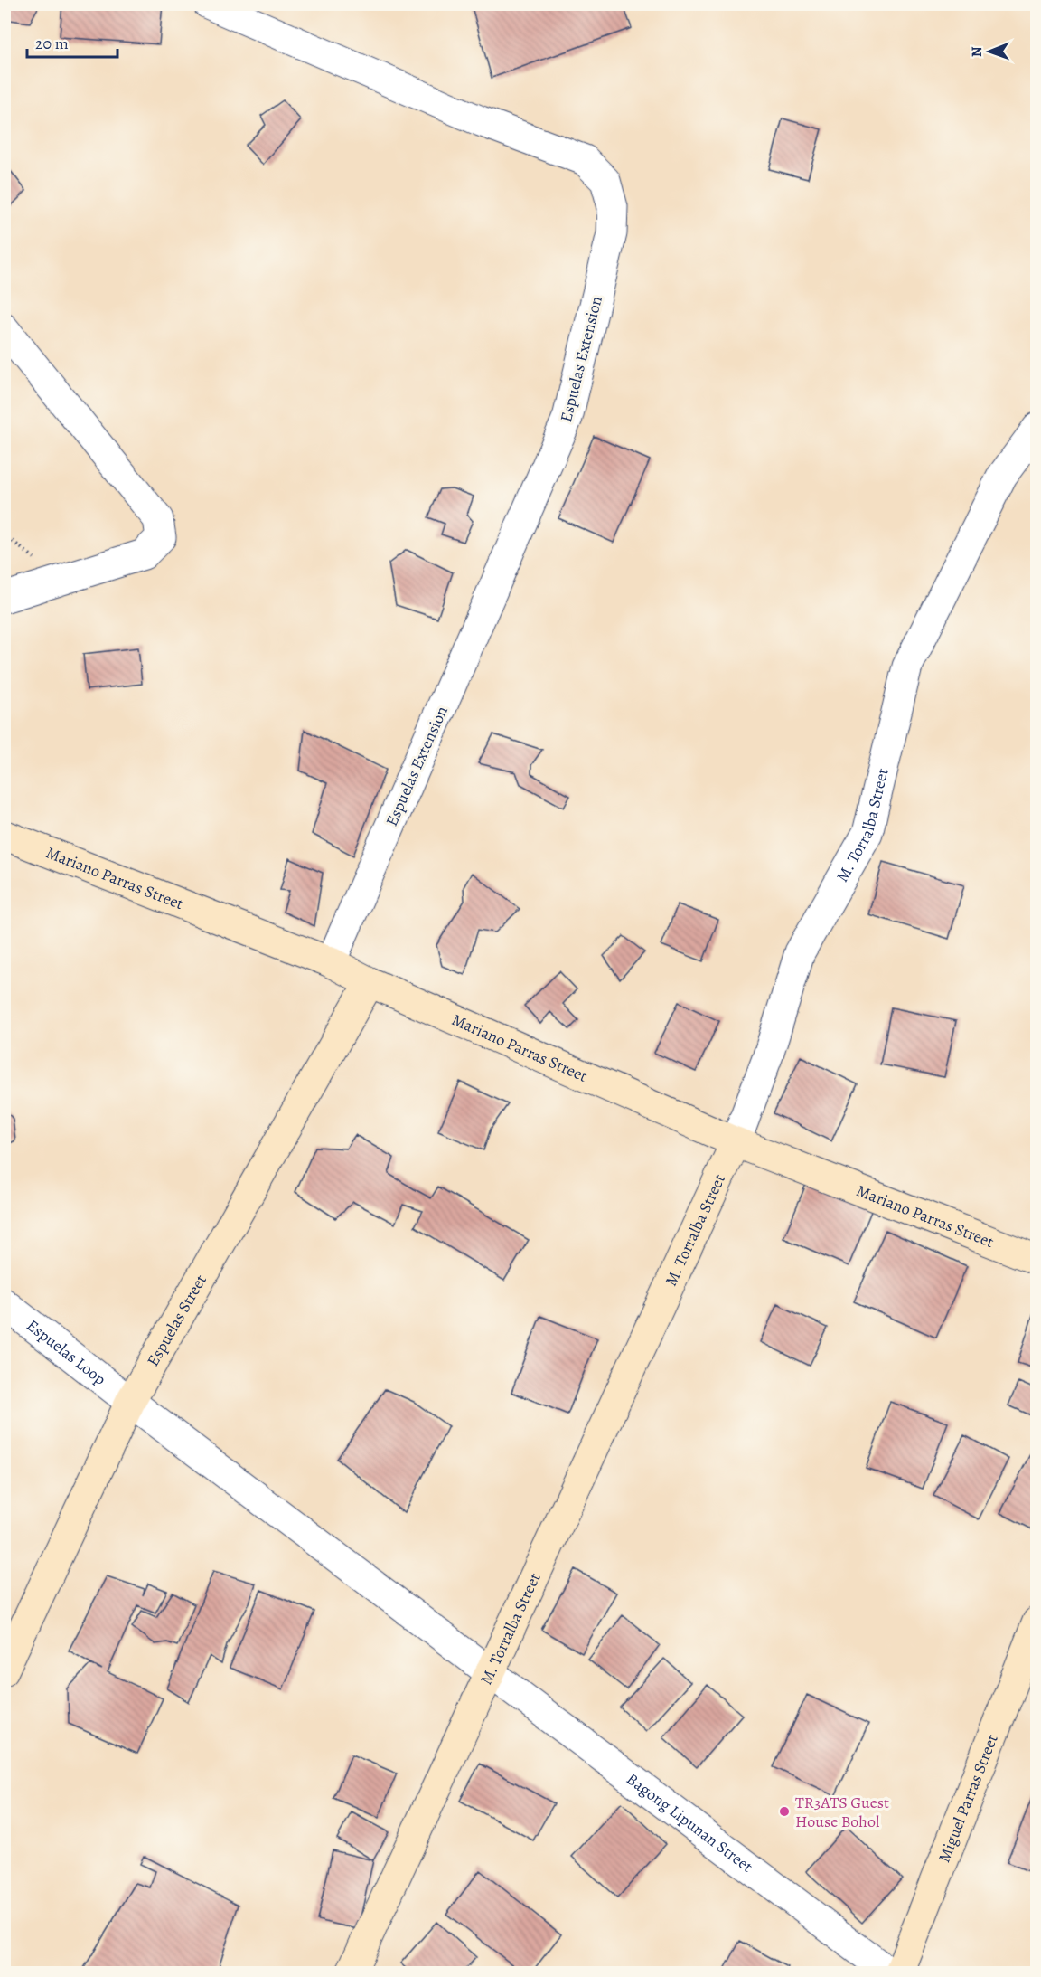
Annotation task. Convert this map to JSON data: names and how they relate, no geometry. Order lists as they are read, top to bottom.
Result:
{
  "streets": {
    "street": [
      "Espuelas Extension",
      "M. Torralba Street",
      "Mariano Parras Street",
      "Espuelas Street",
      "Espuelas Loop",
      "Miguel Parras Street",
      "Bagong Lipunan Street"
    ]
  },
  "crossings": [
    ["Espuelas Extension", "Mariano Parras Street"],
    ["M. Torralba Street", "Mariano Parras Street"],
    ["M. Torralba Street", "Espuelas Loop"],
    ["M. Torralba Street", "Bagong Lipunan Street"],
    ["Mariano Parras Street", "Espuelas Street"],
    ["Espuelas Street", "Espuelas Loop"],
    ["Espuelas Loop", "Bagong Lipunan Street"]
  ],
  "places": ["TR3ATS Guest House Bohol"],
  "scale_bar": "20 m",
  "north": "left"
}
